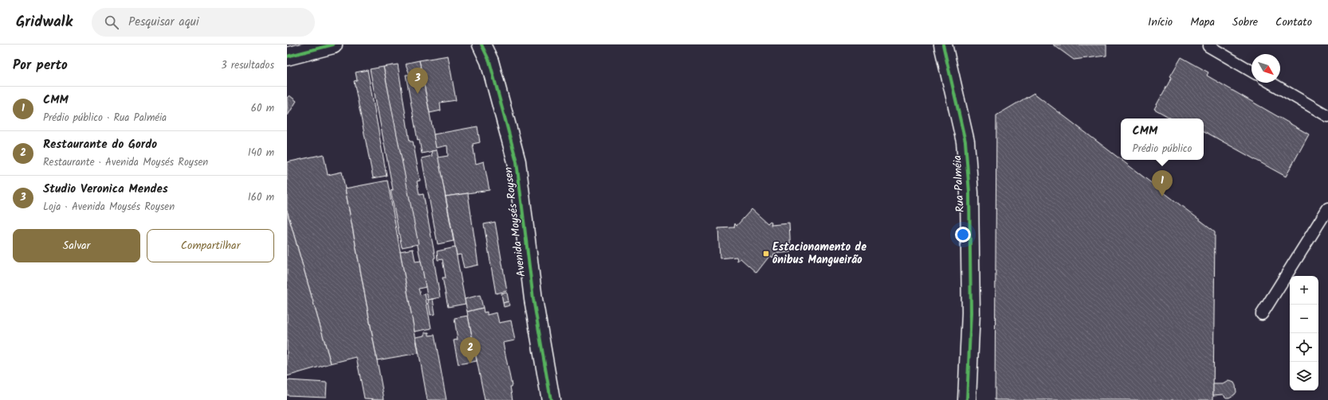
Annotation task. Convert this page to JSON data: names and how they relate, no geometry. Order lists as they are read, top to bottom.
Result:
{
  "streets": {
    "street": ["Rua Palméia", "Avenida Moysés Roysen"]
  },
  "places": {
    "transit": ["Estacionamento de ônibus Mangueirão"]
  },
  "north": "bottom right",
  "page": {
    "header": "Gridwalk",
    "search": "Pesquisar aqui",
    "nav": [
      "Início",
      "Mapa",
      "Sobre",
      "Contato"
    ],
    "heading": ["Por perto", "3 resultados"],
    "pins": ["3", "1", "2"],
    "list": [
      {
        "mark": "1",
        "name": "CMM",
        "note": "Prédio público · Rua Palméia",
        "value": "60 m"
      },
      {
        "mark": "2",
        "name": "Restaurante do Gordo",
        "note": "Restaurante · Avenida Moysés Roysen",
        "value": "140 m"
      },
      {
        "mark": "3",
        "name": "Studio Veronica Mendes",
        "note": "Loja · Avenida Moysés Roysen",
        "value": "160 m"
      }
    ],
    "popup": ["CMM", "Prédio público"],
    "buttons": ["Salvar", "Compartilhar"],
    "map_buttons": ["+", "−"]
  }
}
